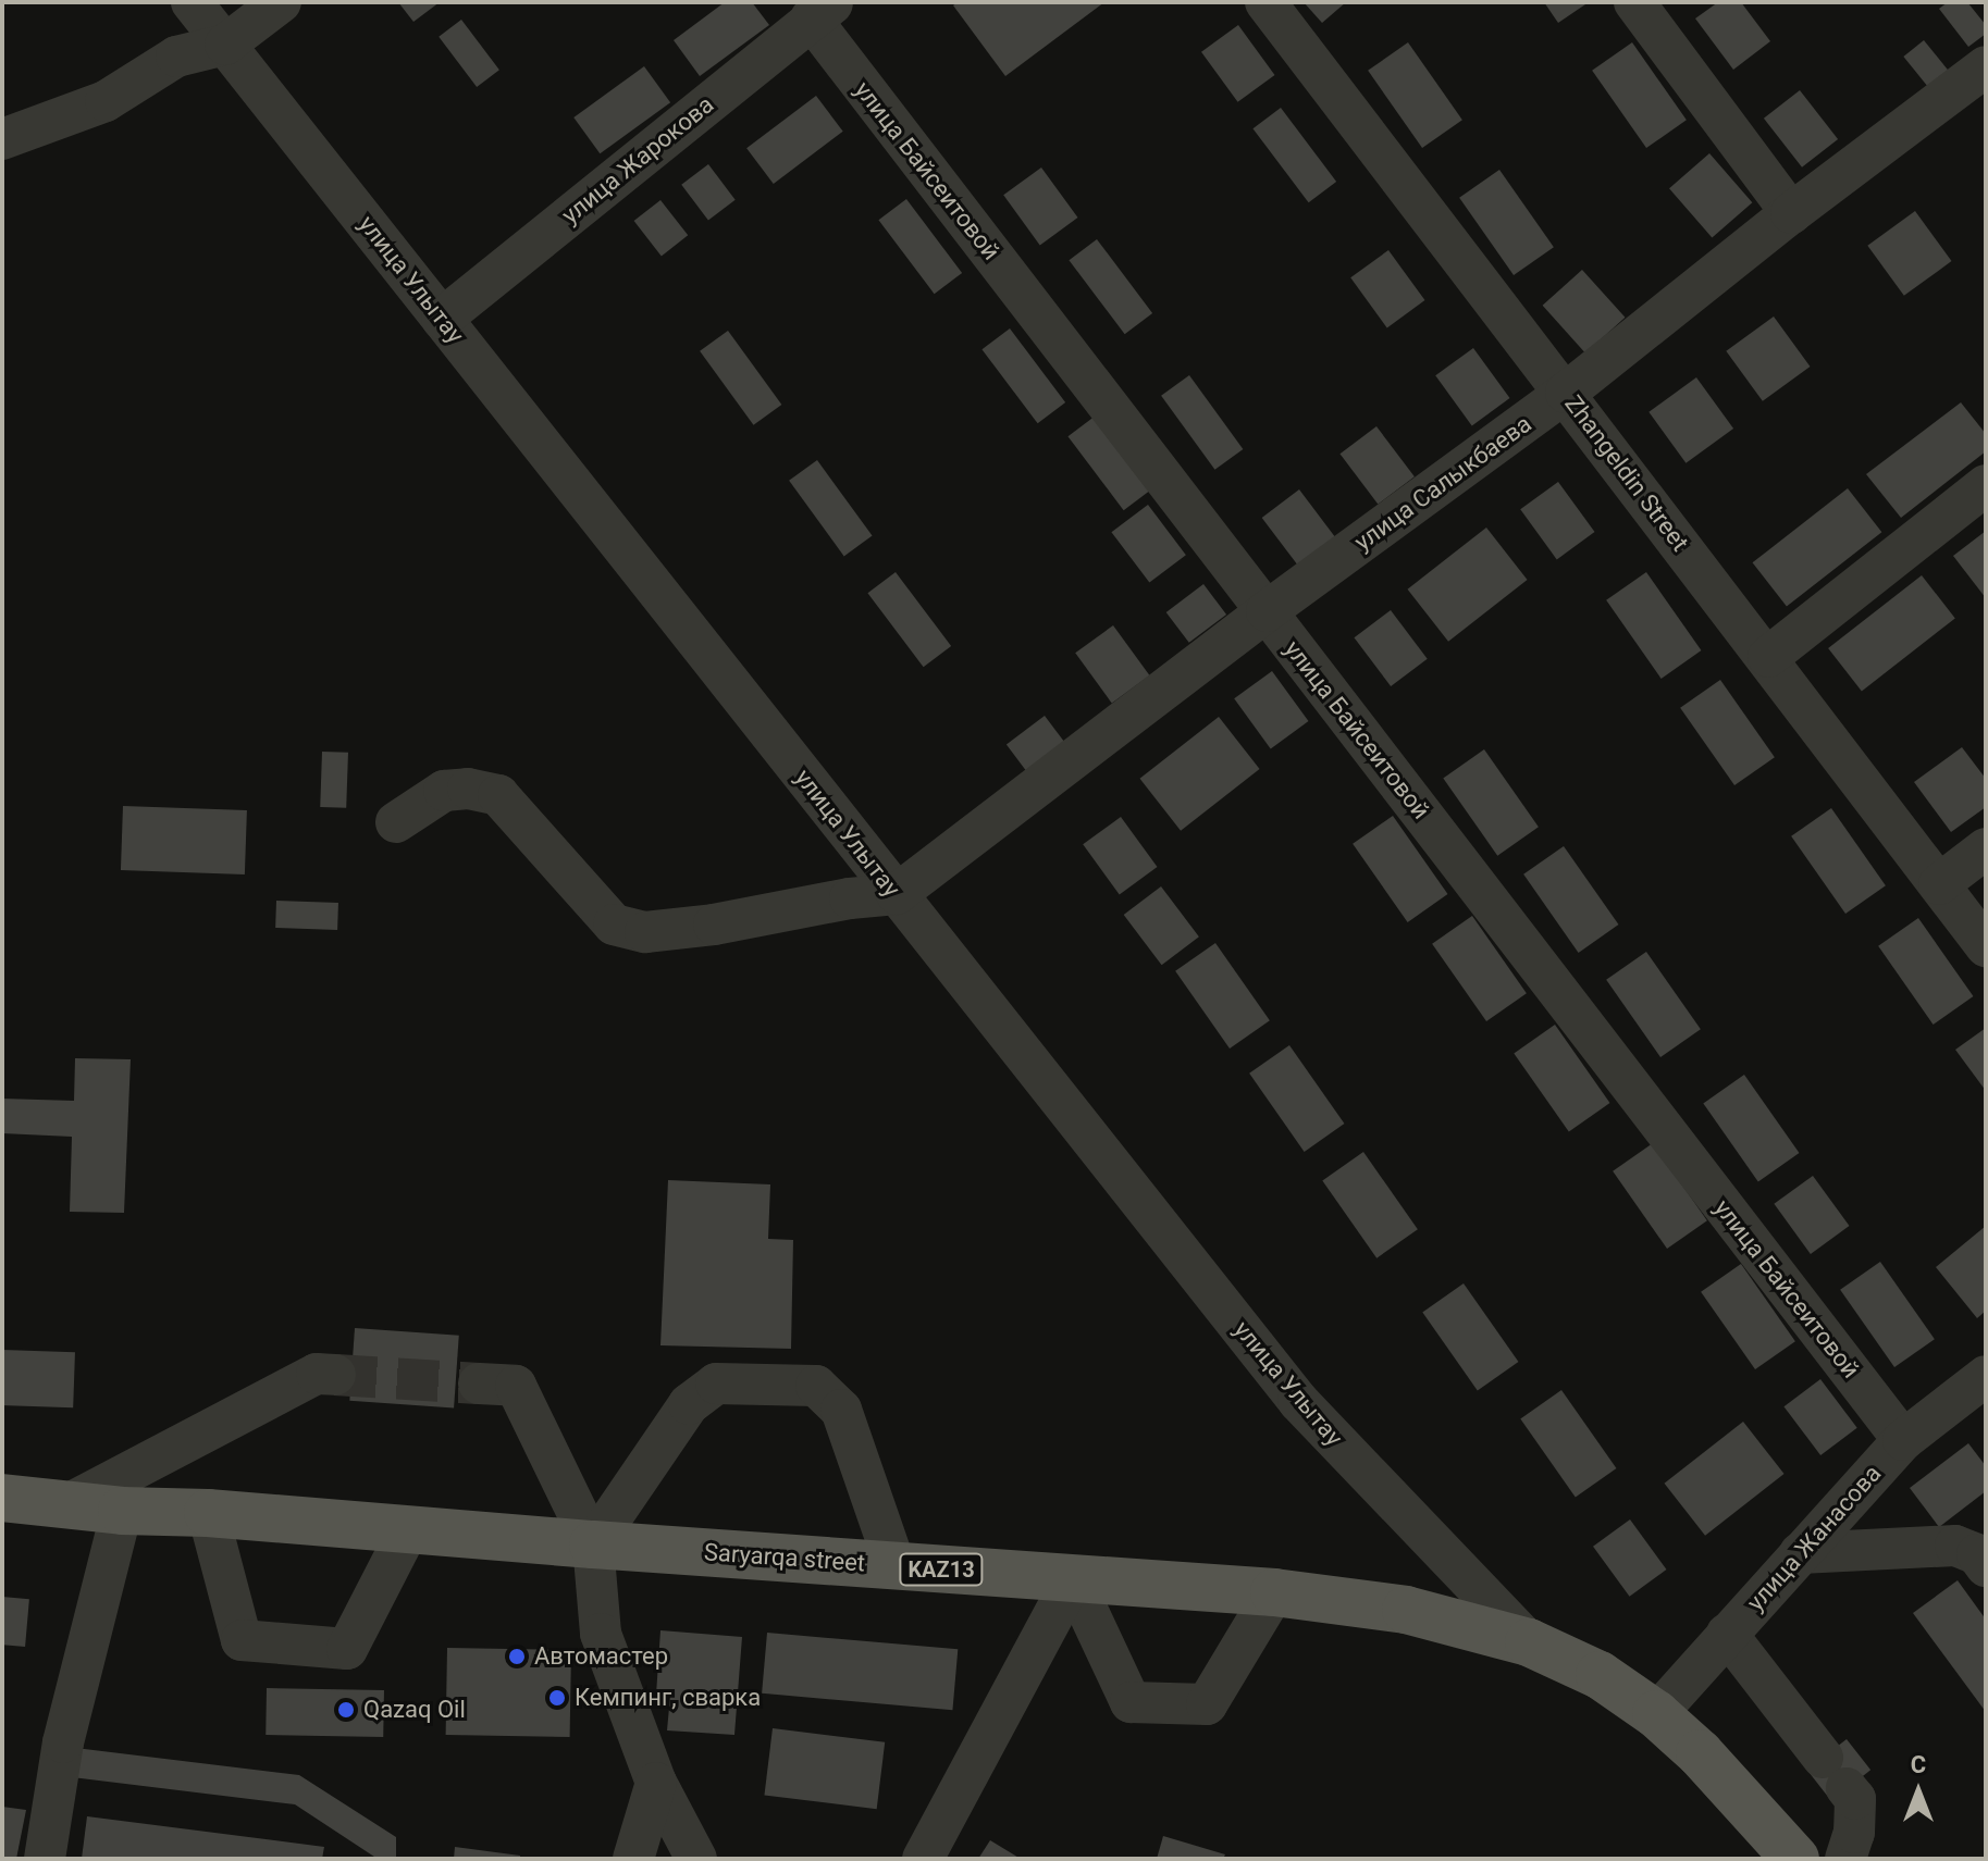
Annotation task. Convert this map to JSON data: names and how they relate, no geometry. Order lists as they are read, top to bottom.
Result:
{
  "streets": {
    "main road": ["Saryarqa street", "KAZ13"],
    "street": [
      "улица Жарокова",
      "улица Байсеитовой",
      "улица Улытау",
      "Zhangeldin Street",
      "улица Салыкбаева",
      "улица Жанасова"
    ]
  },
  "crossings": [
    ["улица Жарокова", "улица Байсеитовой"],
    ["улица Жарокова", "улица Улытау"],
    ["улица Байсеитовой", "улица Салыкбаева"],
    ["улица Байсеитовой", "улица Жанасова"],
    ["улица Улытау", "улица Салыкбаева"],
    ["улица Улытау", "Saryarqa street"],
    ["Zhangeldin Street", "улица Салыкбаева"],
    ["улица Жанасова", "Saryarqa street"]
  ],
  "places": ["Автомастер", "Кемпинг, сварка", "Qazaq Oil"],
  "north": "top"
}
